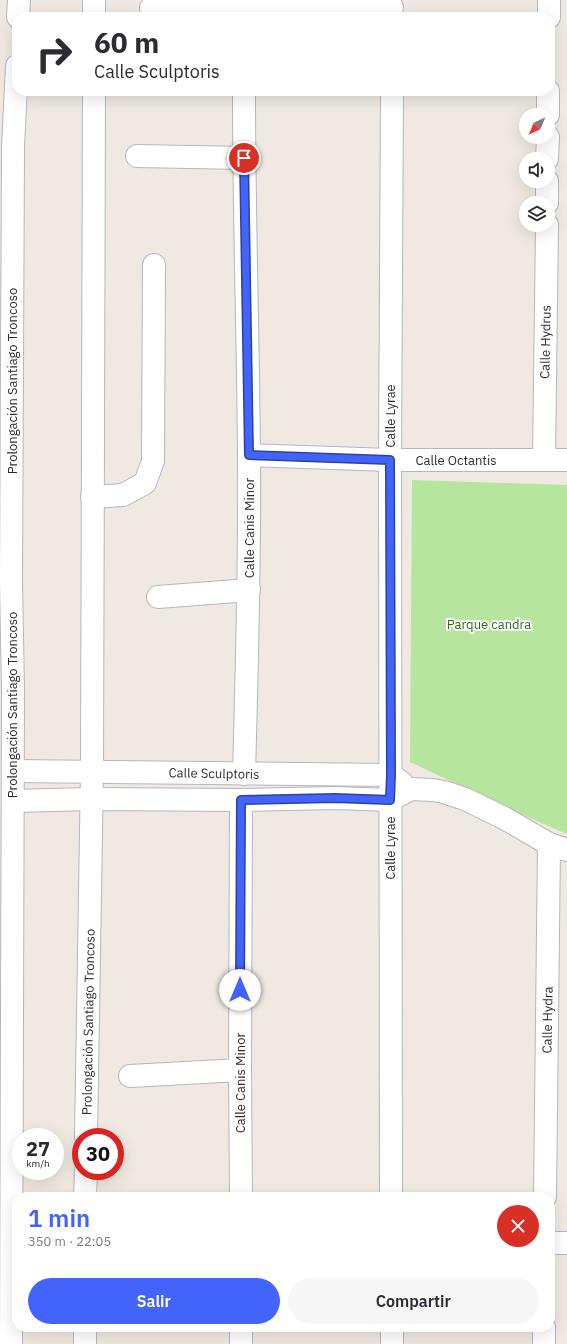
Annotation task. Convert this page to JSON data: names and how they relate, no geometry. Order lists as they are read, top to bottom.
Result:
{
  "streets": {
    "street": [
      "Calle Hydrus",
      "Prolongación Santiago Troncoso",
      "Calle Lyrae",
      "Calle Octantis",
      "Calle Canis Minor",
      "Calle Sculptoris",
      "Calle Hydra"
    ]
  },
  "crossings": [
    ["Calle Hydrus", "Calle Octantis"],
    ["Prolongación Santiago Troncoso", "Calle Sculptoris"],
    ["Calle Lyrae", "Calle Octantis"],
    ["Calle Lyrae", "Calle Sculptoris"],
    ["Calle Octantis", "Calle Canis Minor"],
    ["Calle Canis Minor", "Calle Sculptoris"]
  ],
  "parks": ["Parque candra"],
  "north": "bottom left",
  "page": {
    "turn": ["60 m", "Calle Sculptoris"],
    "speed": "27 km/h",
    "limit": "30",
    "heading": ["1 min", "350 m · 22:05"],
    "buttons": ["Salir", "Compartir"]
  }
}
